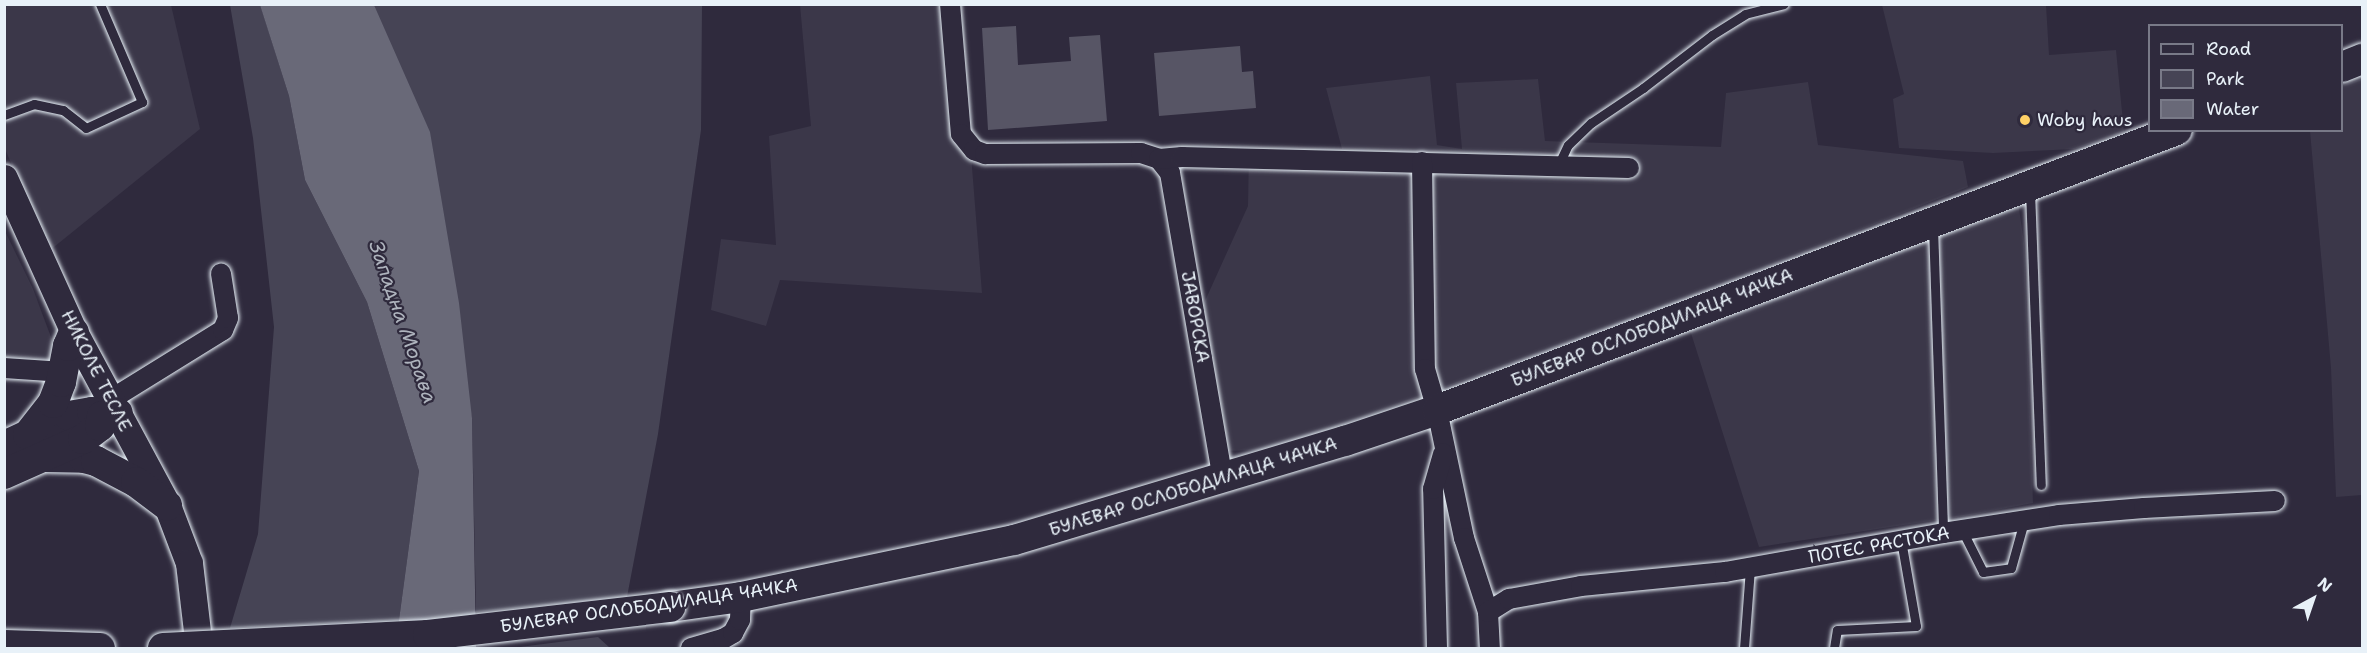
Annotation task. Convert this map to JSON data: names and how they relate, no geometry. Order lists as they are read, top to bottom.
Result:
{
  "streets": {
    "main road": ["БУЛЕВАР ОСЛОБОДИЛАЦА ЧАЧКА"],
    "street": ["ЈАВОРСКА", "НИКОЛЕ ТЕСЛЕ", "ПОТЕС РАСТОКА"]
  },
  "crossings": [
    ["ЈАВОРСКА", "БУЛЕВАР ОСЛОБОДИЛАЦА ЧАЧКА"]
  ],
  "water": ["Западна Морава"],
  "places": ["Woby haus"],
  "legend": ["Road", "Park", "Water"],
  "north": "top right"
}
